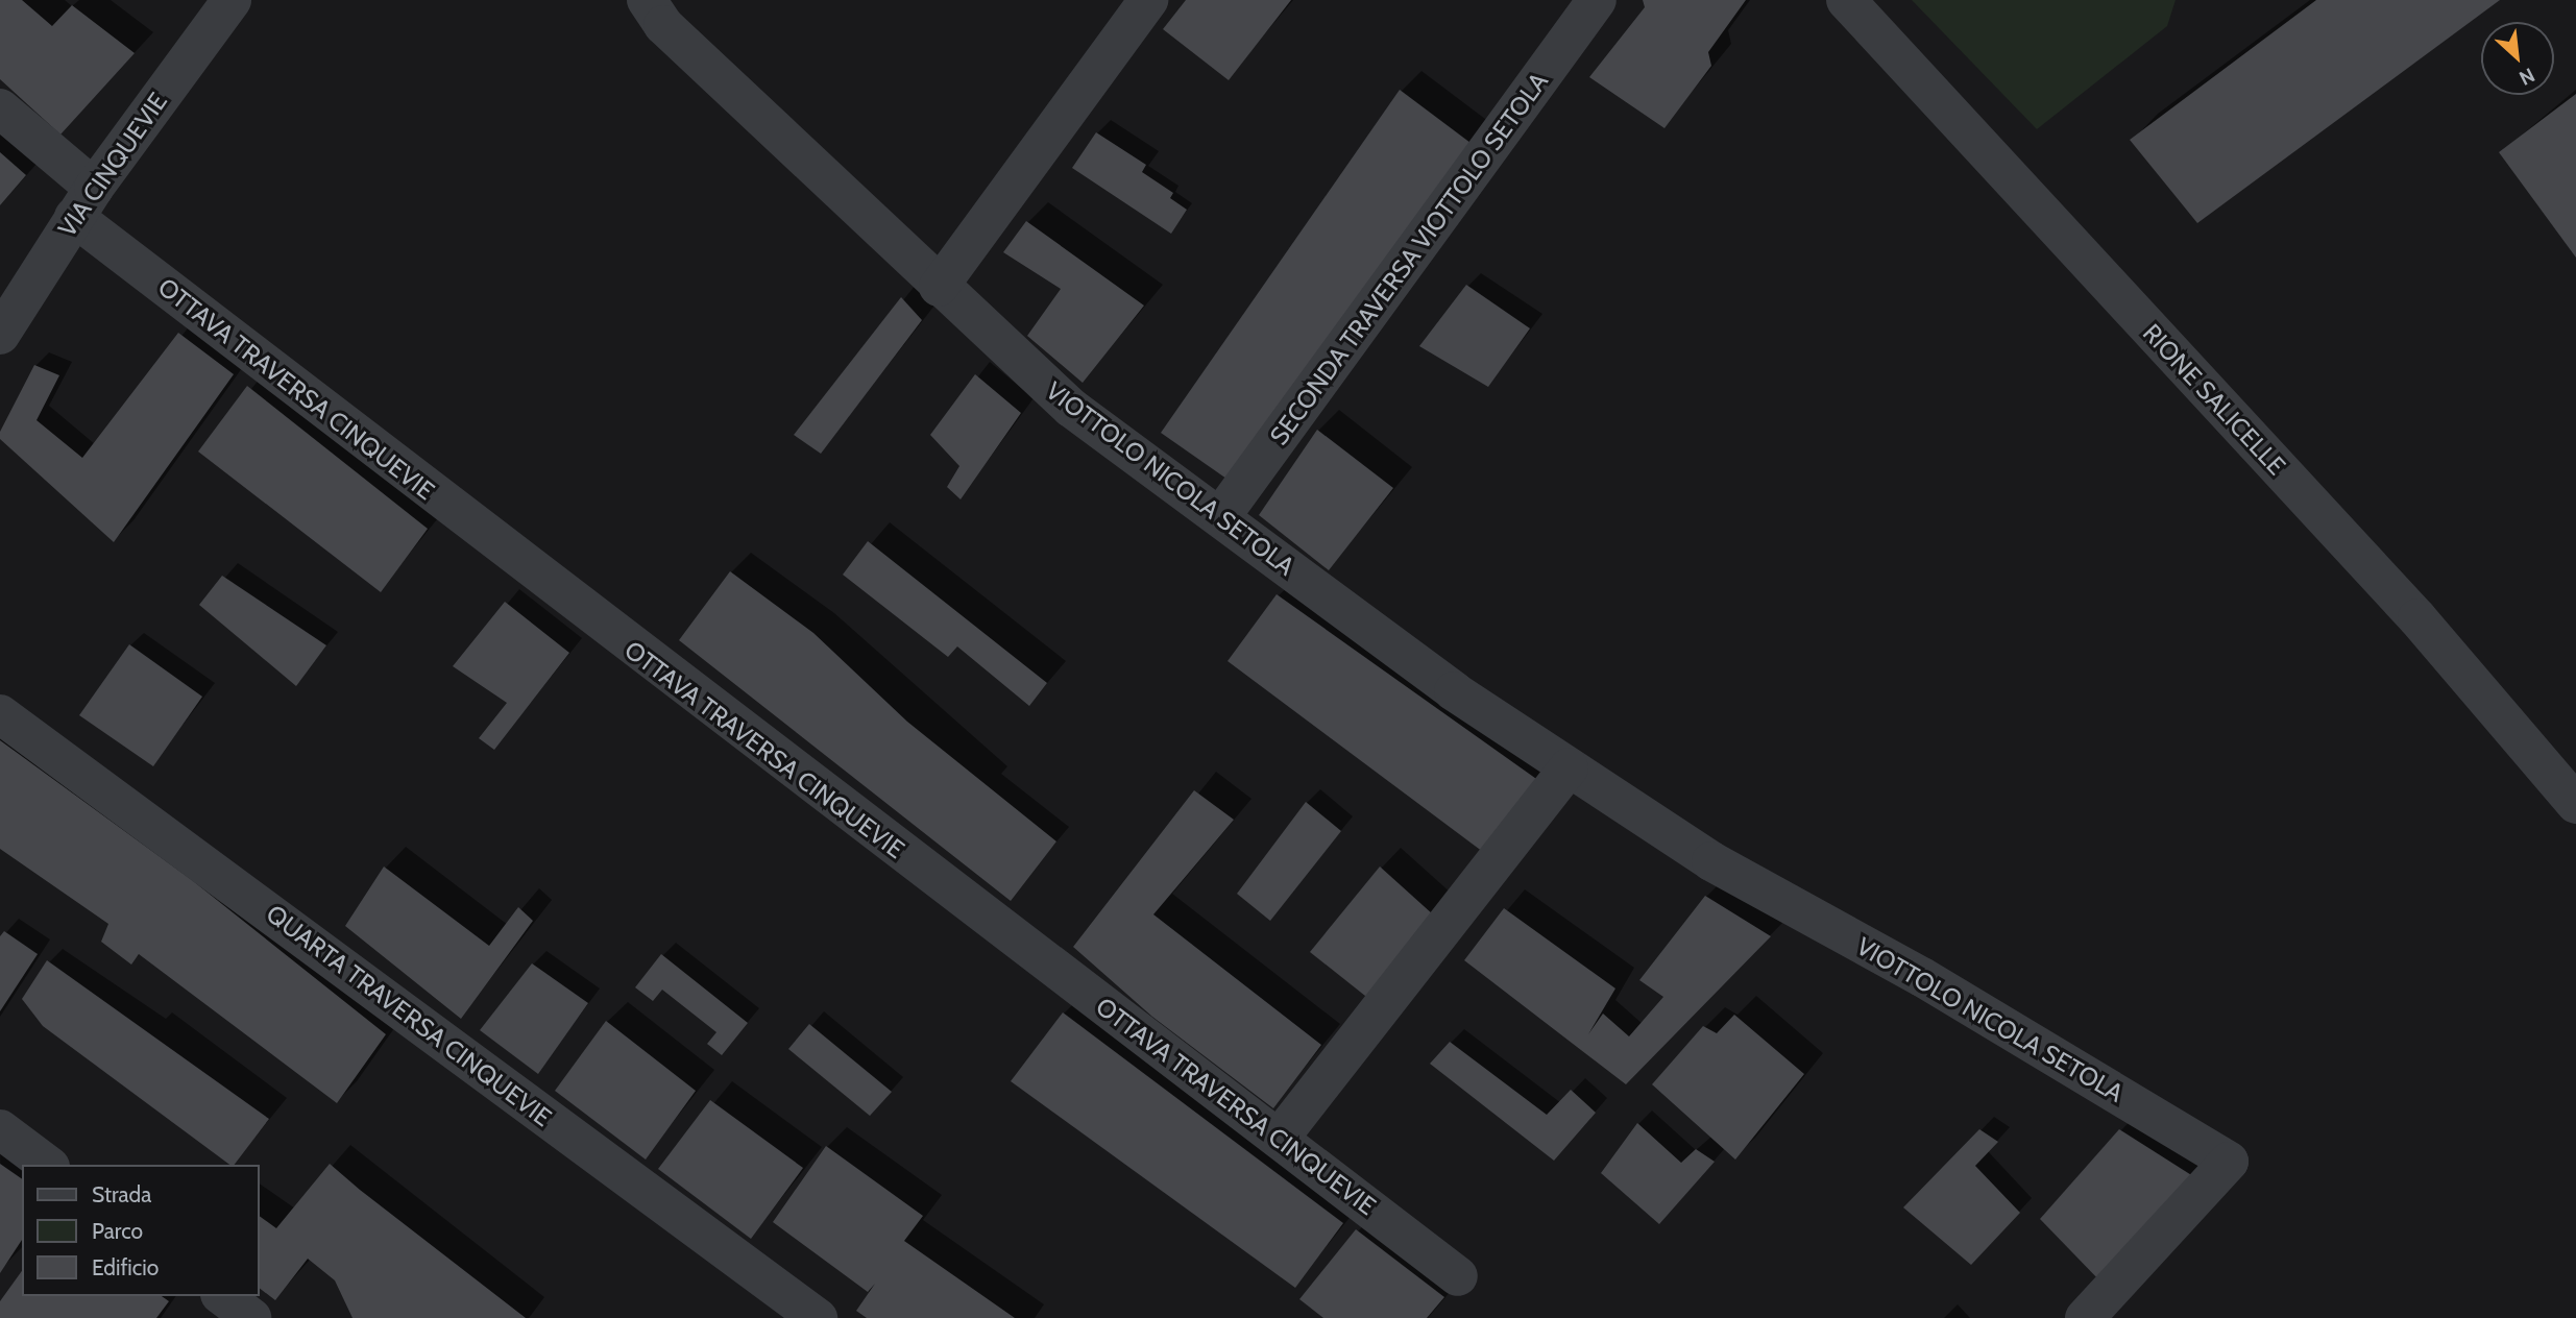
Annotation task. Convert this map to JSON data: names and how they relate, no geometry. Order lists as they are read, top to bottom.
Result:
{
  "streets": {
    "street": [
      "VIA CINQUEVIE",
      "SECONDA TRAVERSA VIOTTOLO SETOLA",
      "OTTAVA TRAVERSA CINQUEVIE",
      "RIONE SALICELLE",
      "VIOTTOLO NICOLA SETOLA",
      "QUARTA TRAVERSA CINQUEVIE"
    ]
  },
  "crossings": [
    ["VIA CINQUEVIE", "OTTAVA TRAVERSA CINQUEVIE"],
    ["SECONDA TRAVERSA VIOTTOLO SETOLA", "VIOTTOLO NICOLA SETOLA"]
  ],
  "legend": ["Strada", "Parco", "Edificio"],
  "north": "bottom right"
}
